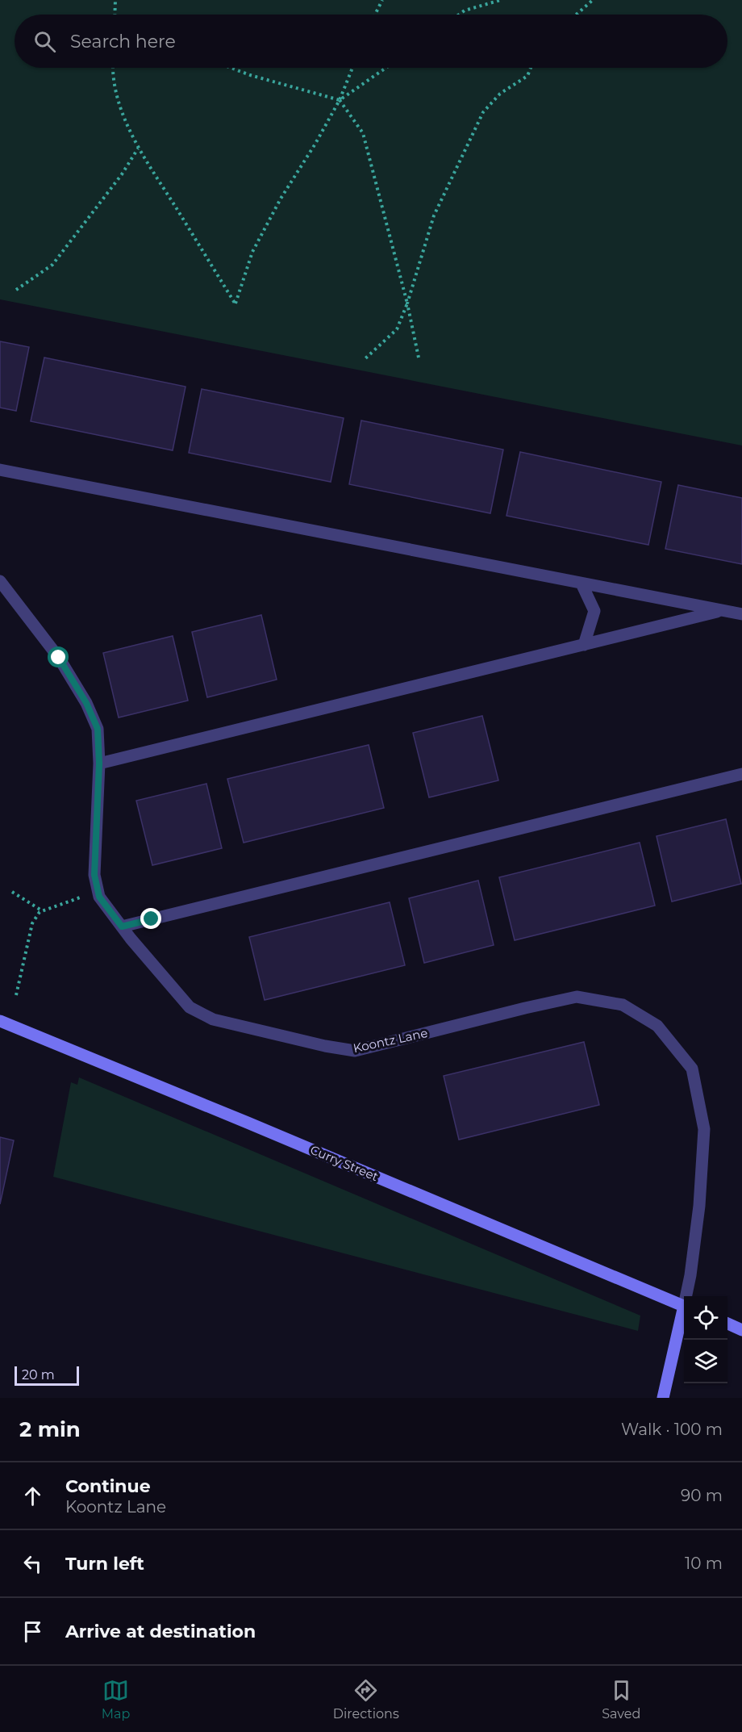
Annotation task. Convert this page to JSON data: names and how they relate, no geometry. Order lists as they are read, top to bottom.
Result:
{
  "streets": {
    "street": ["Koontz Lane", "Curry Street"]
  },
  "scale_bar": "20 m",
  "page": {
    "search": "Search here",
    "scale": "20 m",
    "heading": ["2 min", "Walk · 100 m"],
    "list": [
      ["Continue", "Koontz Lane", "90 m"],
      ["Turn left", "10 m"],
      "Arrive at destination"
    ],
    "nav": ["Map", "Directions", "Saved"]
  }
}
